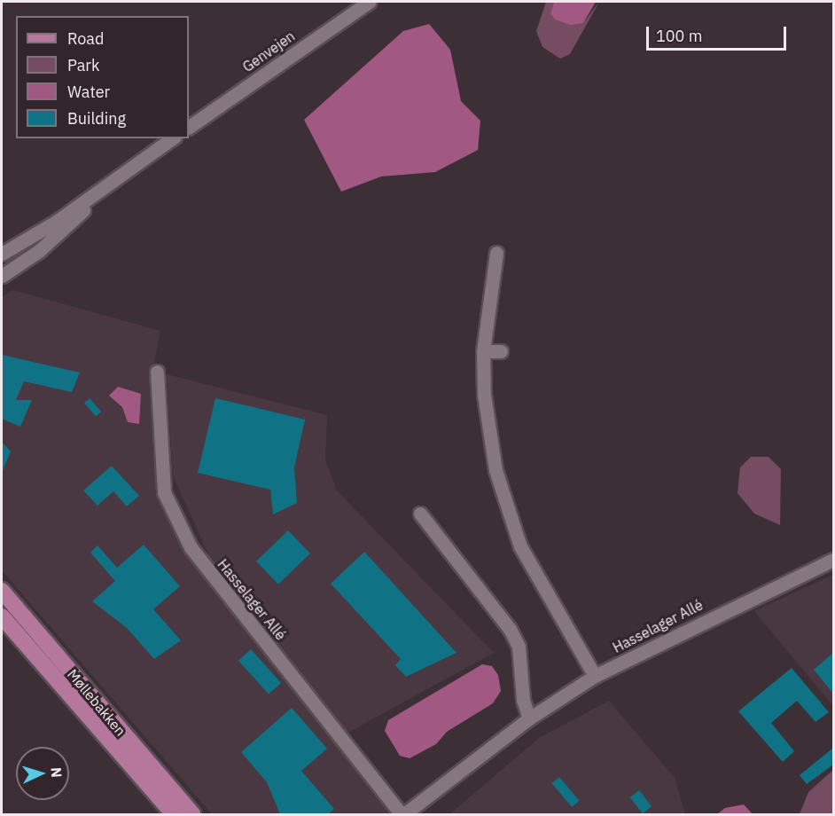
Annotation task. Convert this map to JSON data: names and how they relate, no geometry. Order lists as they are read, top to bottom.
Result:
{
  "streets": {
    "main road": ["Møllebakken"],
    "street": ["Genvejen", "Hasselager Allé"]
  },
  "legend": [
    "Road",
    "Park",
    "Water",
    "Building"
  ],
  "scale_bar": "100 m",
  "north": "right"
}
